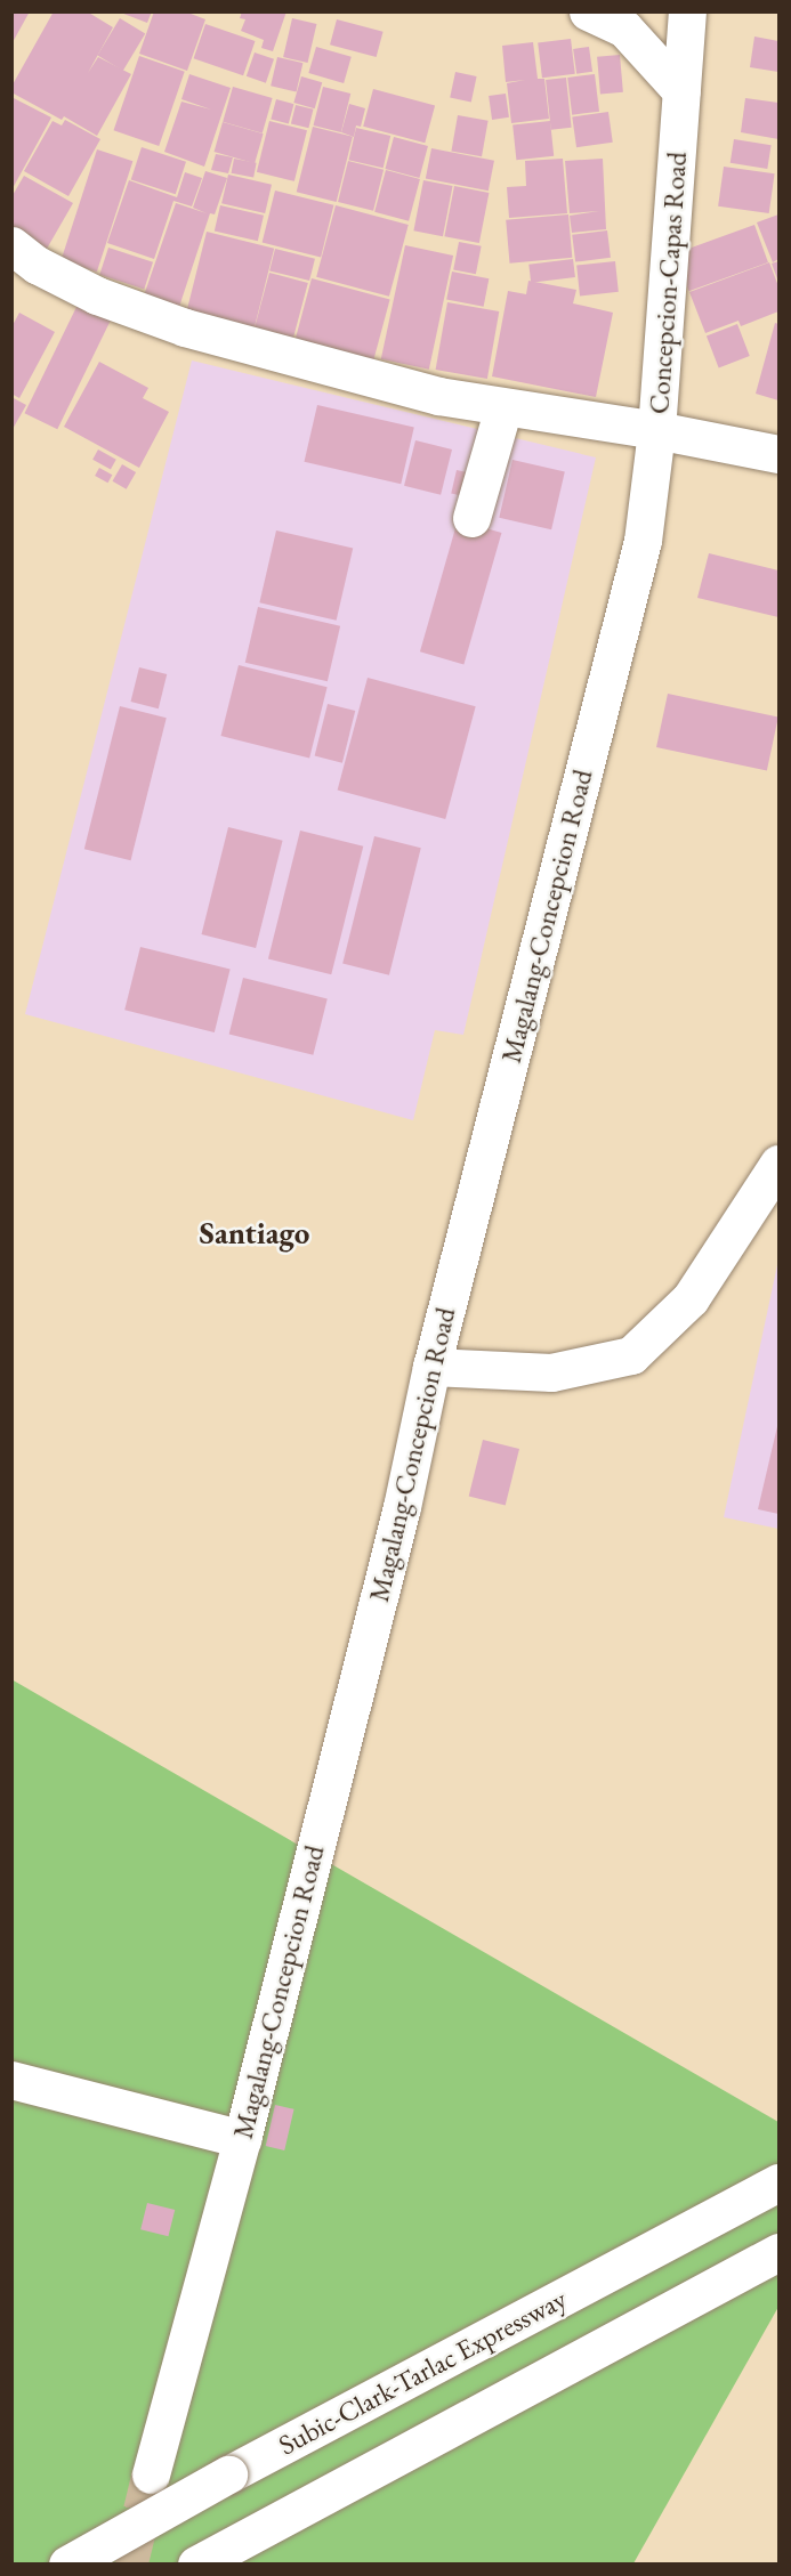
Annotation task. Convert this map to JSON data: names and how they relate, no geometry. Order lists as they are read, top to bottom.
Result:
{
  "streets": {
    "main road": ["Concepcion-Capas Road", "Magalang-Concepcion Road", "Subic-Clark-Tarlac Expressway"]
  },
  "crossings": [
    ["Concepcion-Capas Road", "Magalang-Concepcion Road"]
  ],
  "districts": ["Santiago"]
}
